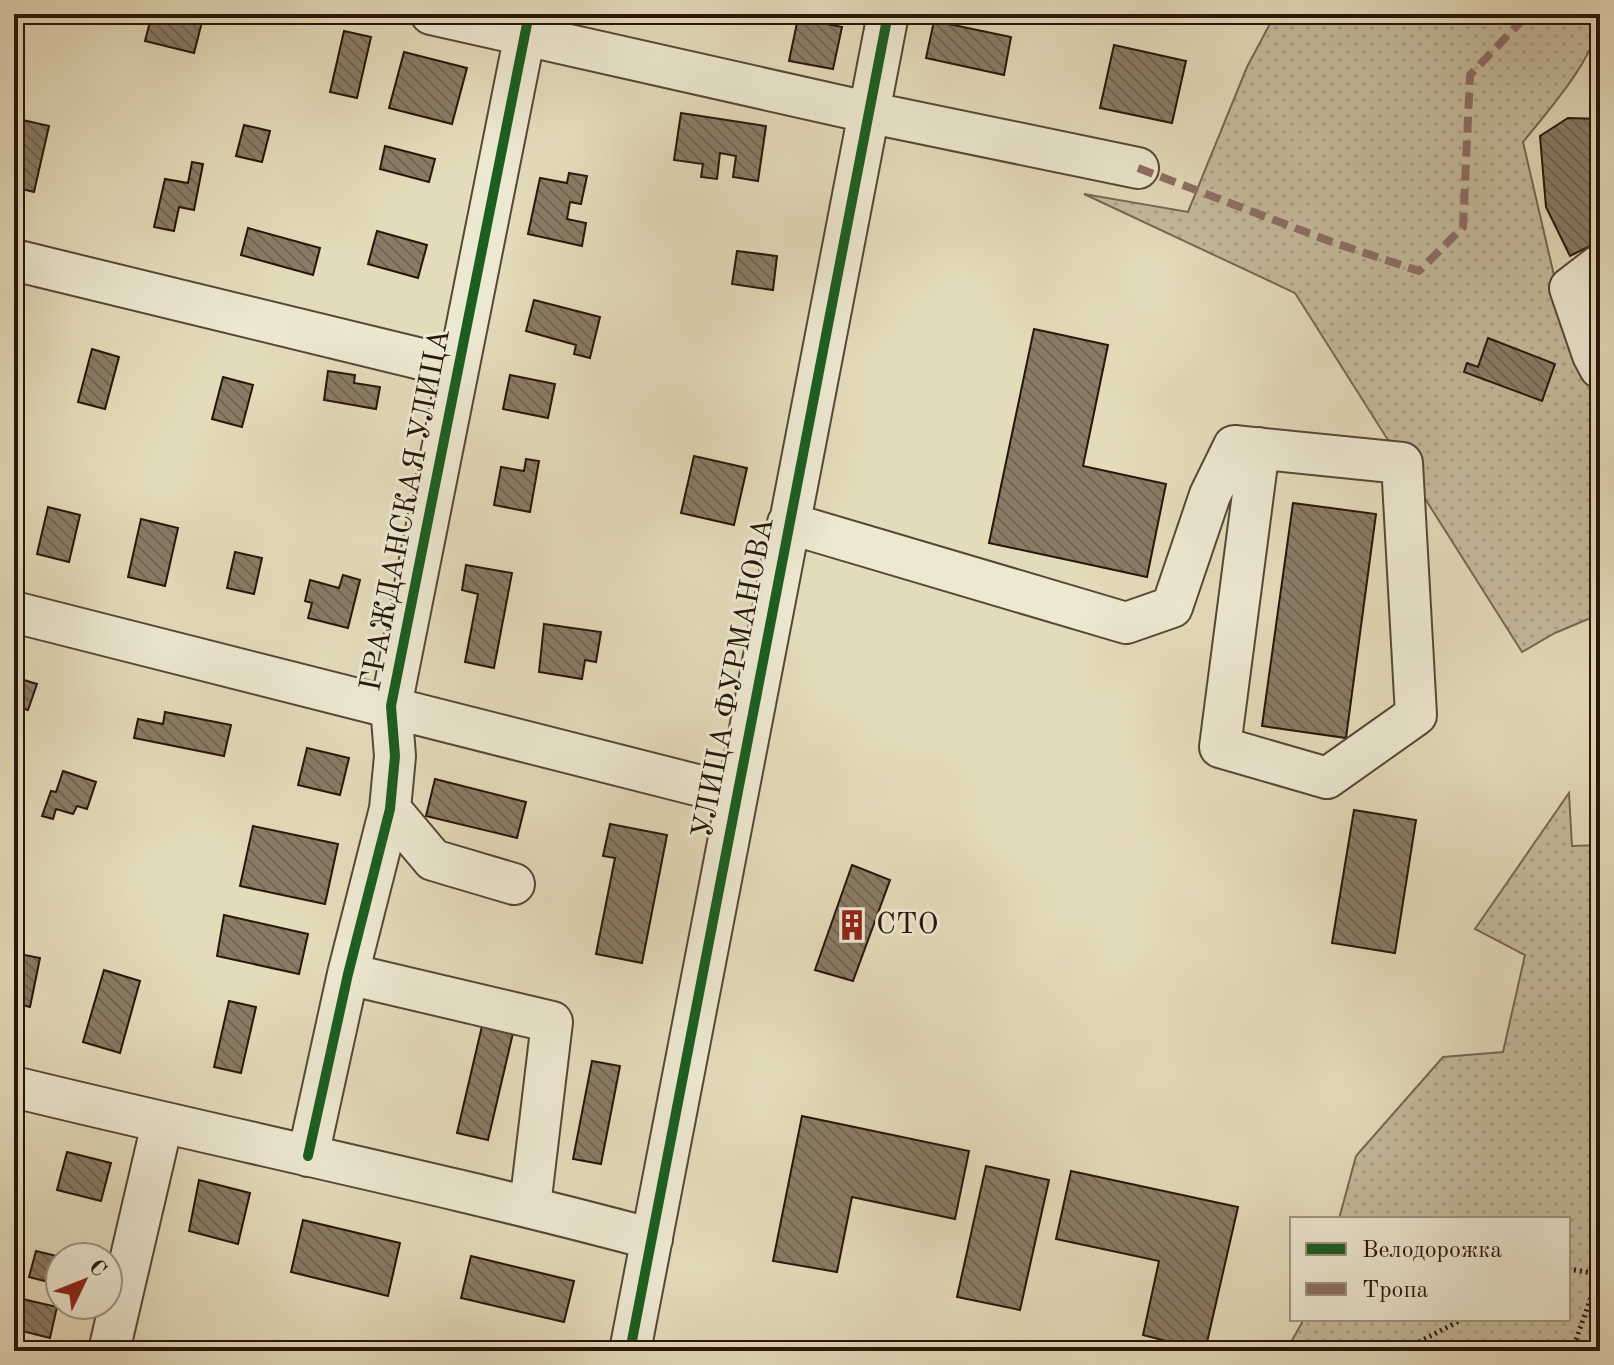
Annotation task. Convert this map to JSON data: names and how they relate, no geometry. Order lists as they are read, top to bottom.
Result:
{
  "streets": {
    "street": ["ГРАЖДАНСКАЯ УЛИЦА", "УЛИЦА ФУРМАНОВА"]
  },
  "places": {
    "building": ["СТО"]
  },
  "legend": ["Велодорожка", "Тропа"],
  "north": "top right"
}
